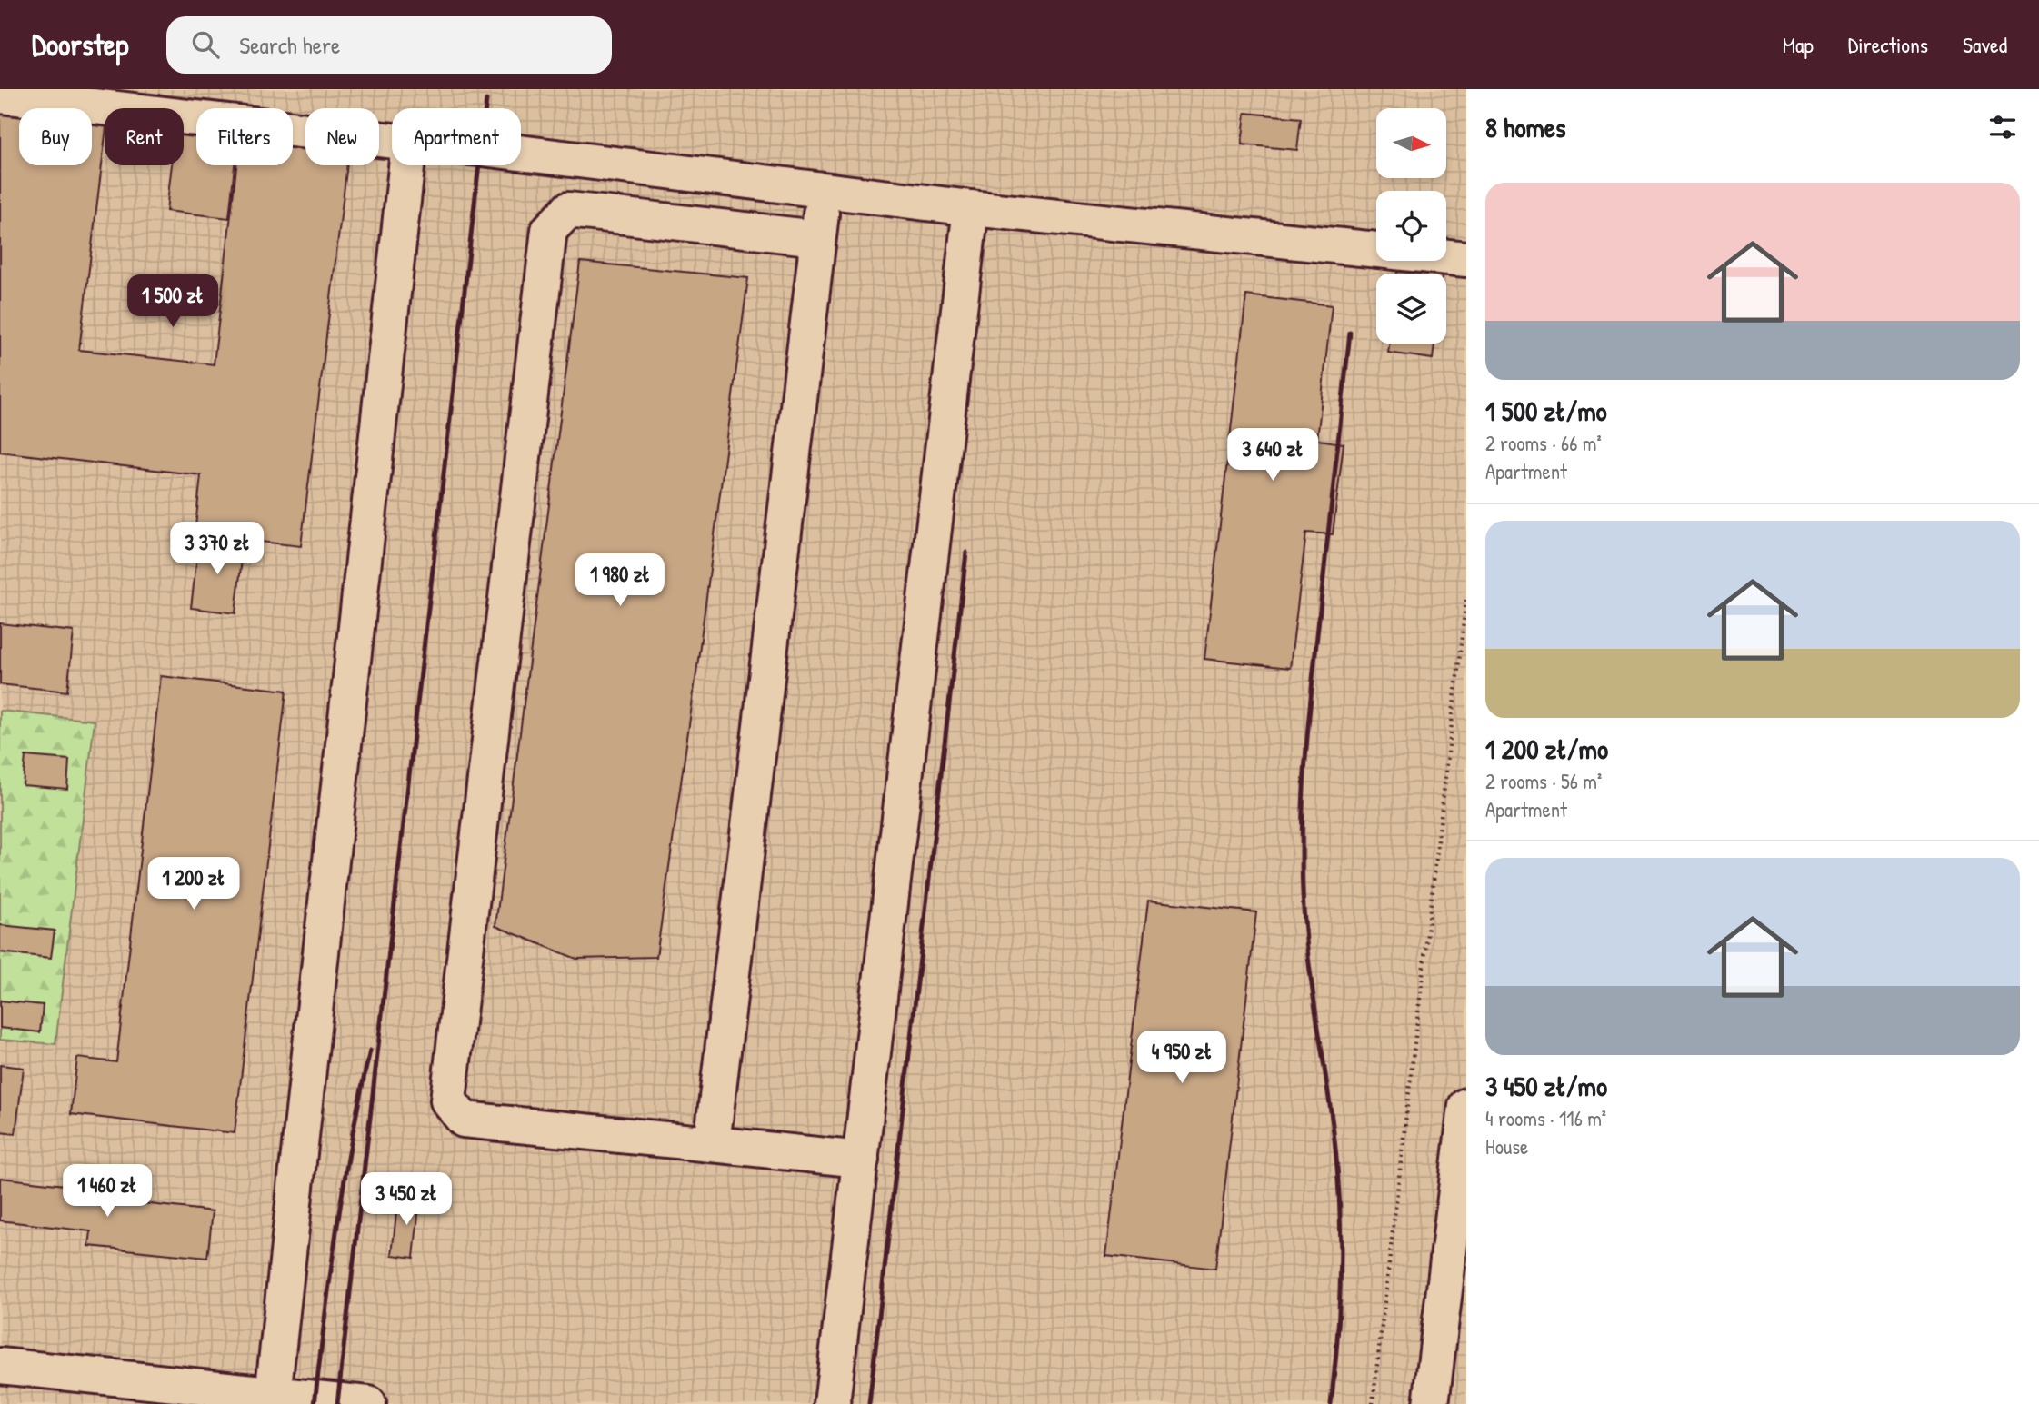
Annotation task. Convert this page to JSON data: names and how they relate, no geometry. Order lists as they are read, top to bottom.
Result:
{
  "north": "right",
  "page": {
    "header": "Doorstep",
    "search": "Search here",
    "nav": ["Map", "Directions", "Saved"],
    "heading": "8 homes",
    "chip": [
      "Buy",
      "Rent",
      "Filters",
      "New",
      "Apartment"
    ],
    "list": [
      {
        "name": "1 500 zł/mo",
        "note": "2 rooms · 66 m² · Apartment"
      },
      {
        "name": "1 200 zł/mo",
        "note": "2 rooms · 56 m² · Apartment"
      },
      {
        "name": "3 450 zł/mo",
        "note": "4 rooms · 116 m² · House"
      }
    ],
    "price": [
      "1 500 zł",
      "3 640 zł",
      "3 370 zł",
      "1 980 zł",
      "1 200 zł",
      "4 950 zł",
      "1 460 zł",
      "3 450 zł"
    ]
  }
}
